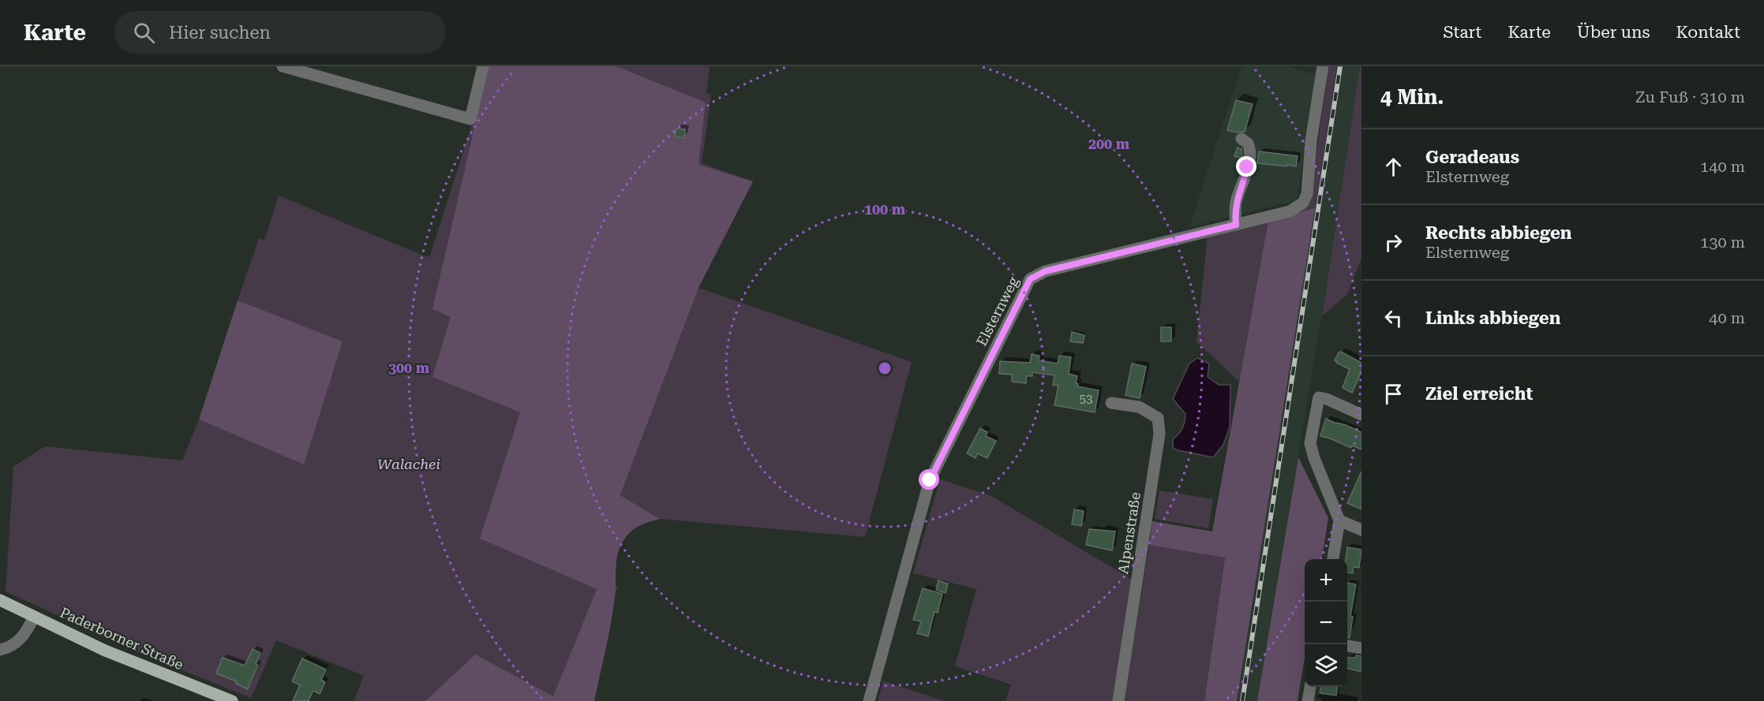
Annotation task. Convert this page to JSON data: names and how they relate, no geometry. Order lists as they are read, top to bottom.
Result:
{
  "streets": {
    "main road": ["Paderborner Straße"],
    "street": ["Elsternweg", "Alpenstraße"]
  },
  "parks": ["Walachei"],
  "house_numbers": ["53"],
  "page": {
    "header": "Karte",
    "search": "Hier suchen",
    "nav": [
      "Start",
      "Karte",
      "Über uns",
      "Kontakt"
    ],
    "heading": ["4 Min.", "Zu Fuß · 310 m"],
    "list": [
      ["Geradeaus", "Elsternweg", "140 m"],
      ["Rechts abbiegen", "Elsternweg", "130 m"],
      ["Links abbiegen", "40 m"],
      "Ziel erreicht"
    ],
    "map_buttons": ["+", "−"]
  },
  "rings": ["200 m", "100 m", "300 m"]
}
